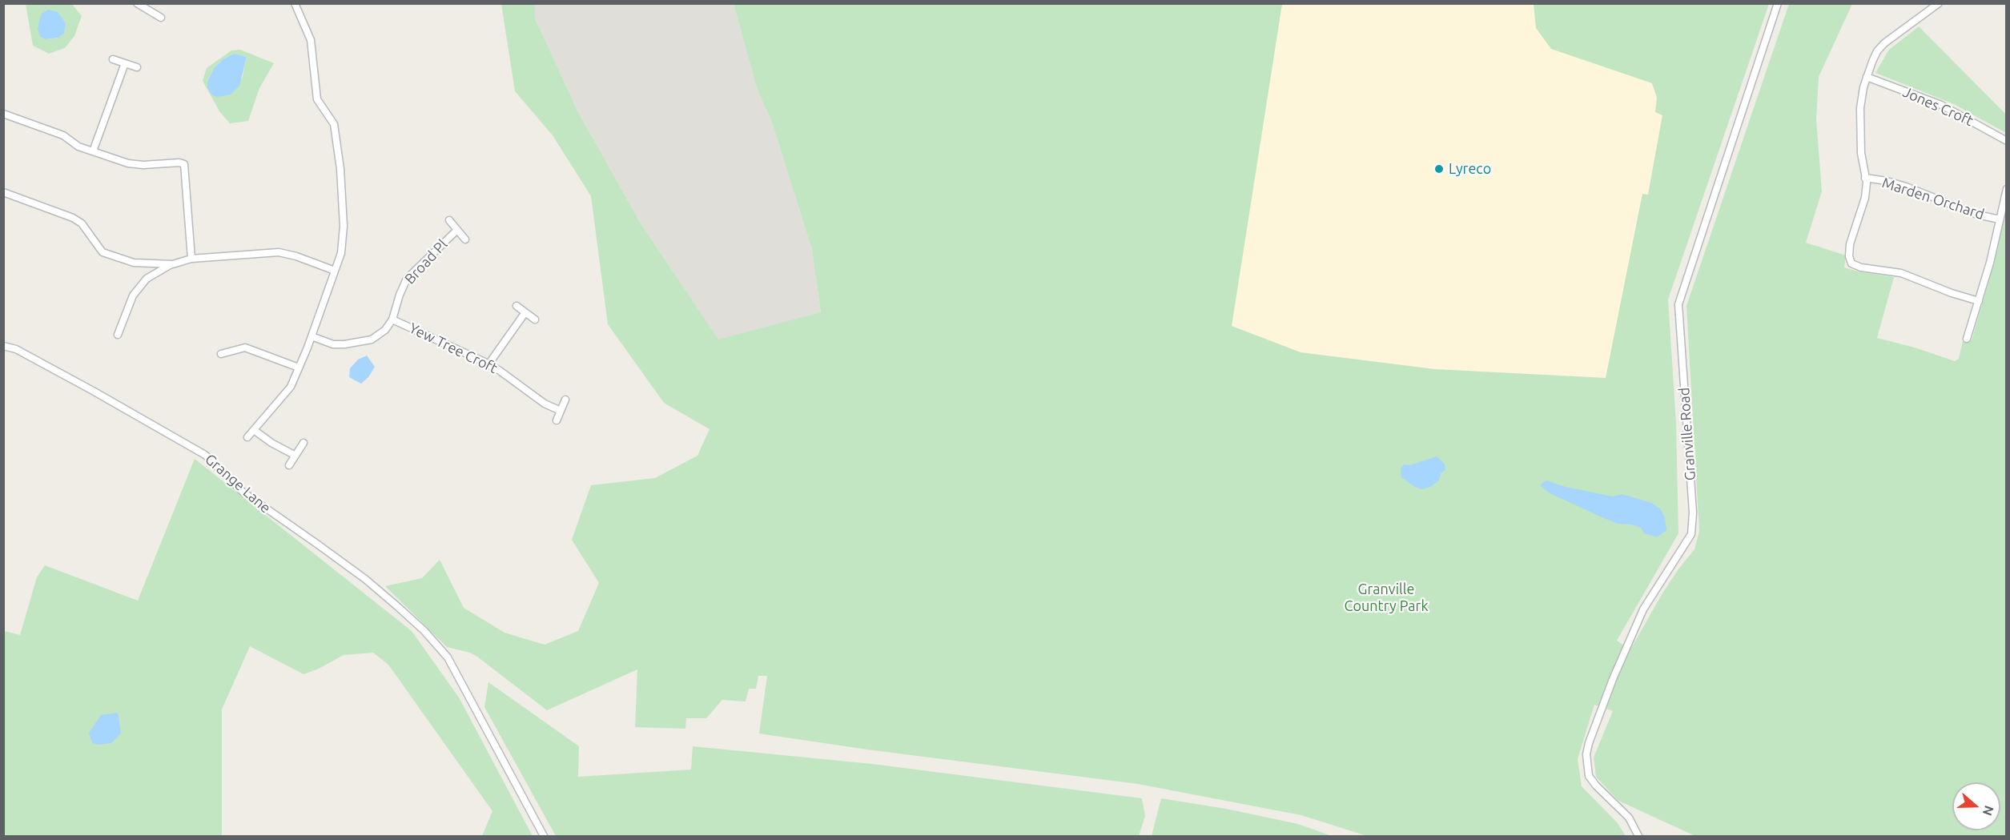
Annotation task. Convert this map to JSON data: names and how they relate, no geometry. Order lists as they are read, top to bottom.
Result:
{
  "streets": {
    "street": [
      "Jones Croft",
      "Marden Orchard",
      "Broad Pl",
      "Yew Tree Croft",
      "Granville Road",
      "Grange Lane"
    ]
  },
  "crossings": [
    ["Broad Pl", "Yew Tree Croft"]
  ],
  "parks": ["Granville Country Park"],
  "places": ["Lyreco"],
  "north": "right"
}
